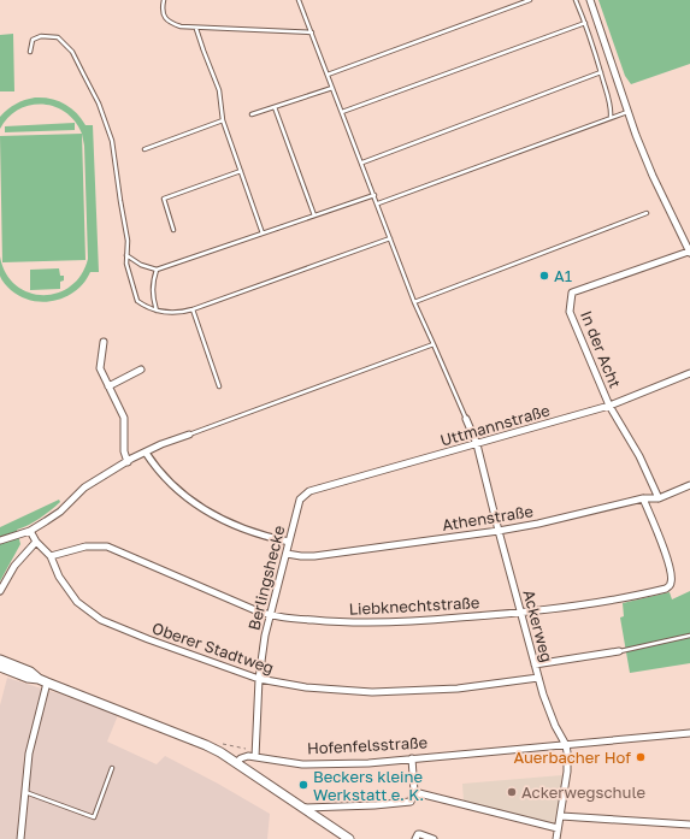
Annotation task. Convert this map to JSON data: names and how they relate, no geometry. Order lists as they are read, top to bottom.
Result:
{
  "streets": {
    "street": [
      "In der Acht",
      "Uttmannstraße",
      "Athenstraße",
      "Berlingshecke",
      "Liebknechtstraße",
      "Ackerweg",
      "Oberer Stadtweg",
      "Hofenfelsstraße"
    ]
  },
  "crossings": [
    ["In der Acht", "Uttmannstraße"],
    ["In der Acht", "Athenstraße"],
    ["Uttmannstraße", "Berlingshecke"],
    ["Uttmannstraße", "Ackerweg"],
    ["Athenstraße", "Berlingshecke"],
    ["Athenstraße", "Liebknechtstraße"],
    ["Athenstraße", "Ackerweg"],
    ["Berlingshecke", "Liebknechtstraße"],
    ["Berlingshecke", "Oberer Stadtweg"],
    ["Berlingshecke", "Hofenfelsstraße"],
    ["Liebknechtstraße", "Ackerweg"],
    ["Liebknechtstraße", "Oberer Stadtweg"],
    ["Ackerweg", "Oberer Stadtweg"],
    ["Ackerweg", "Hofenfelsstraße"]
  ],
  "places": [
    "A1",
    "Auerbacher Hof",
    "Beckers kleine Werkstatt e. K.",
    "Ackerwegschule"
  ]
}
